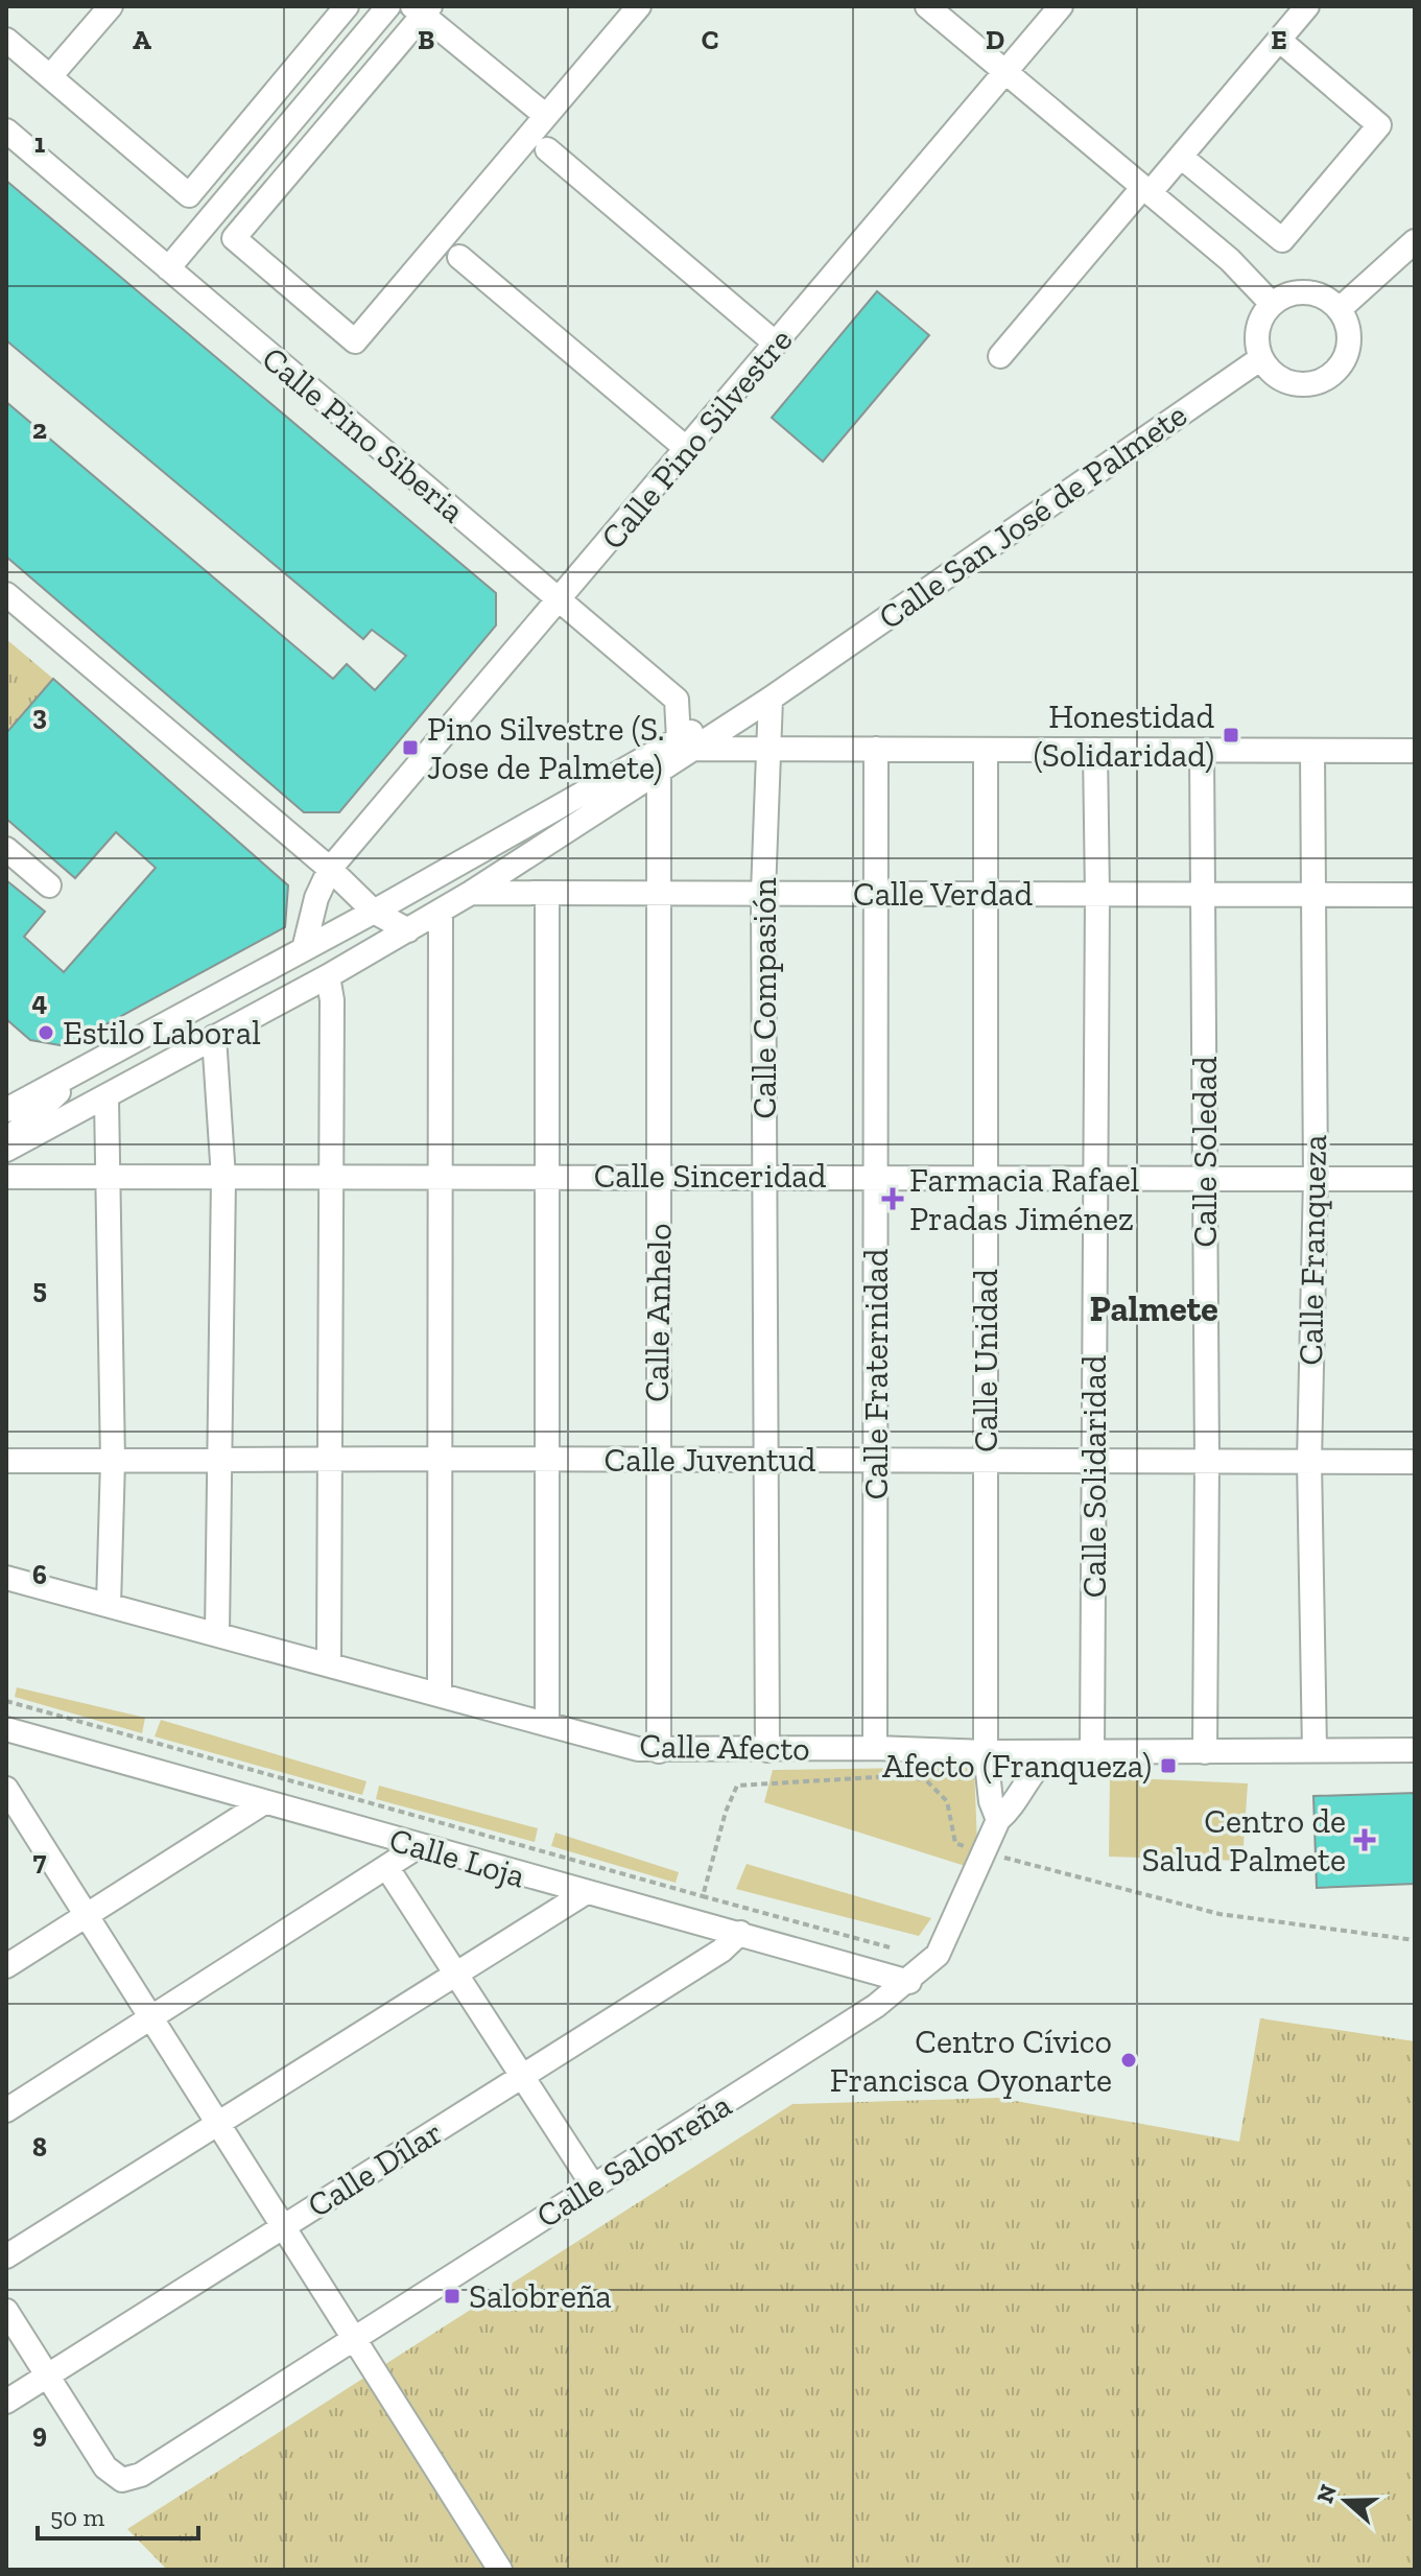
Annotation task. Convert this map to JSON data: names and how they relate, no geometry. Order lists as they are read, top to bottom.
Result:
{
  "streets": {
    "street": [
      "Calle Pino Siberia",
      "Calle Pino Silvestre",
      "Calle San José de Palmete",
      "Calle Verdad",
      "Calle Compasión",
      "Calle Soledad",
      "Calle Sinceridad",
      "Calle Franqueza",
      "Calle Anhelo",
      "Calle Unidad",
      "Calle Fraternidad",
      "Calle Juventud",
      "Calle Solidaridad",
      "Calle Afecto",
      "Calle Loja",
      "Calle Salobreña",
      "Calle Dílar"
    ]
  },
  "crossings": [
    ["Calle Pino Siberia", "Calle Pino Silvestre"],
    ["Calle Pino Siberia", "Calle San José de Palmete"],
    ["Calle Pino Silvestre", "Calle San José de Palmete"],
    ["Calle San José de Palmete", "Calle Verdad"],
    ["Calle San José de Palmete", "Calle Compasión"],
    ["Calle San José de Palmete", "Calle Anhelo"],
    ["Calle Verdad", "Calle Compasión"],
    ["Calle Verdad", "Calle Soledad"],
    ["Calle Verdad", "Calle Franqueza"],
    ["Calle Verdad", "Calle Anhelo"],
    ["Calle Verdad", "Calle Unidad"],
    ["Calle Verdad", "Calle Fraternidad"],
    ["Calle Verdad", "Calle Solidaridad"],
    ["Calle Compasión", "Calle Sinceridad"],
    ["Calle Compasión", "Calle Juventud"],
    ["Calle Compasión", "Calle Afecto"],
    ["Calle Soledad", "Calle Sinceridad"],
    ["Calle Soledad", "Calle Juventud"],
    ["Calle Soledad", "Calle Afecto"],
    ["Calle Sinceridad", "Calle Franqueza"],
    ["Calle Sinceridad", "Calle Anhelo"],
    ["Calle Sinceridad", "Calle Unidad"],
    ["Calle Sinceridad", "Calle Fraternidad"],
    ["Calle Sinceridad", "Calle Solidaridad"],
    ["Calle Franqueza", "Calle Juventud"],
    ["Calle Franqueza", "Calle Afecto"],
    ["Calle Anhelo", "Calle Juventud"],
    ["Calle Anhelo", "Calle Afecto"],
    ["Calle Unidad", "Calle Juventud"],
    ["Calle Unidad", "Calle Afecto"],
    ["Calle Unidad", "Calle Salobreña"],
    ["Calle Fraternidad", "Calle Juventud"],
    ["Calle Fraternidad", "Calle Afecto"],
    ["Calle Juventud", "Calle Solidaridad"],
    ["Calle Solidaridad", "Calle Afecto"],
    ["Calle Afecto", "Calle Salobreña"],
    ["Calle Loja", "Calle Salobreña"],
    ["Calle Loja", "Calle Dílar"],
    ["Calle Salobreña", "Calle Dílar"]
  ],
  "districts": ["Palmete"],
  "places": {
    "transit": [
      "Honestidad (Solidaridad)",
      "Pino Silvestre (S. Jose de Palmete)",
      "Afecto (Franqueza)",
      "Salobreña"
    ],
    "other": ["Estilo Laboral", "Centro Cívico Francisca Oyonarte"],
    "health": ["Farmacia Rafael Pradas Jiménez", "Centro de Salud Palmete"]
  },
  "scale_bar": "50 m",
  "north": "left",
  "grid": {
    "columns": [
      "A",
      "B",
      "C",
      "D",
      "E"
    ],
    "rows": [
      "1",
      "2",
      "3",
      "4",
      "5",
      "6",
      "7",
      "8",
      "9"
    ]
  }
}
